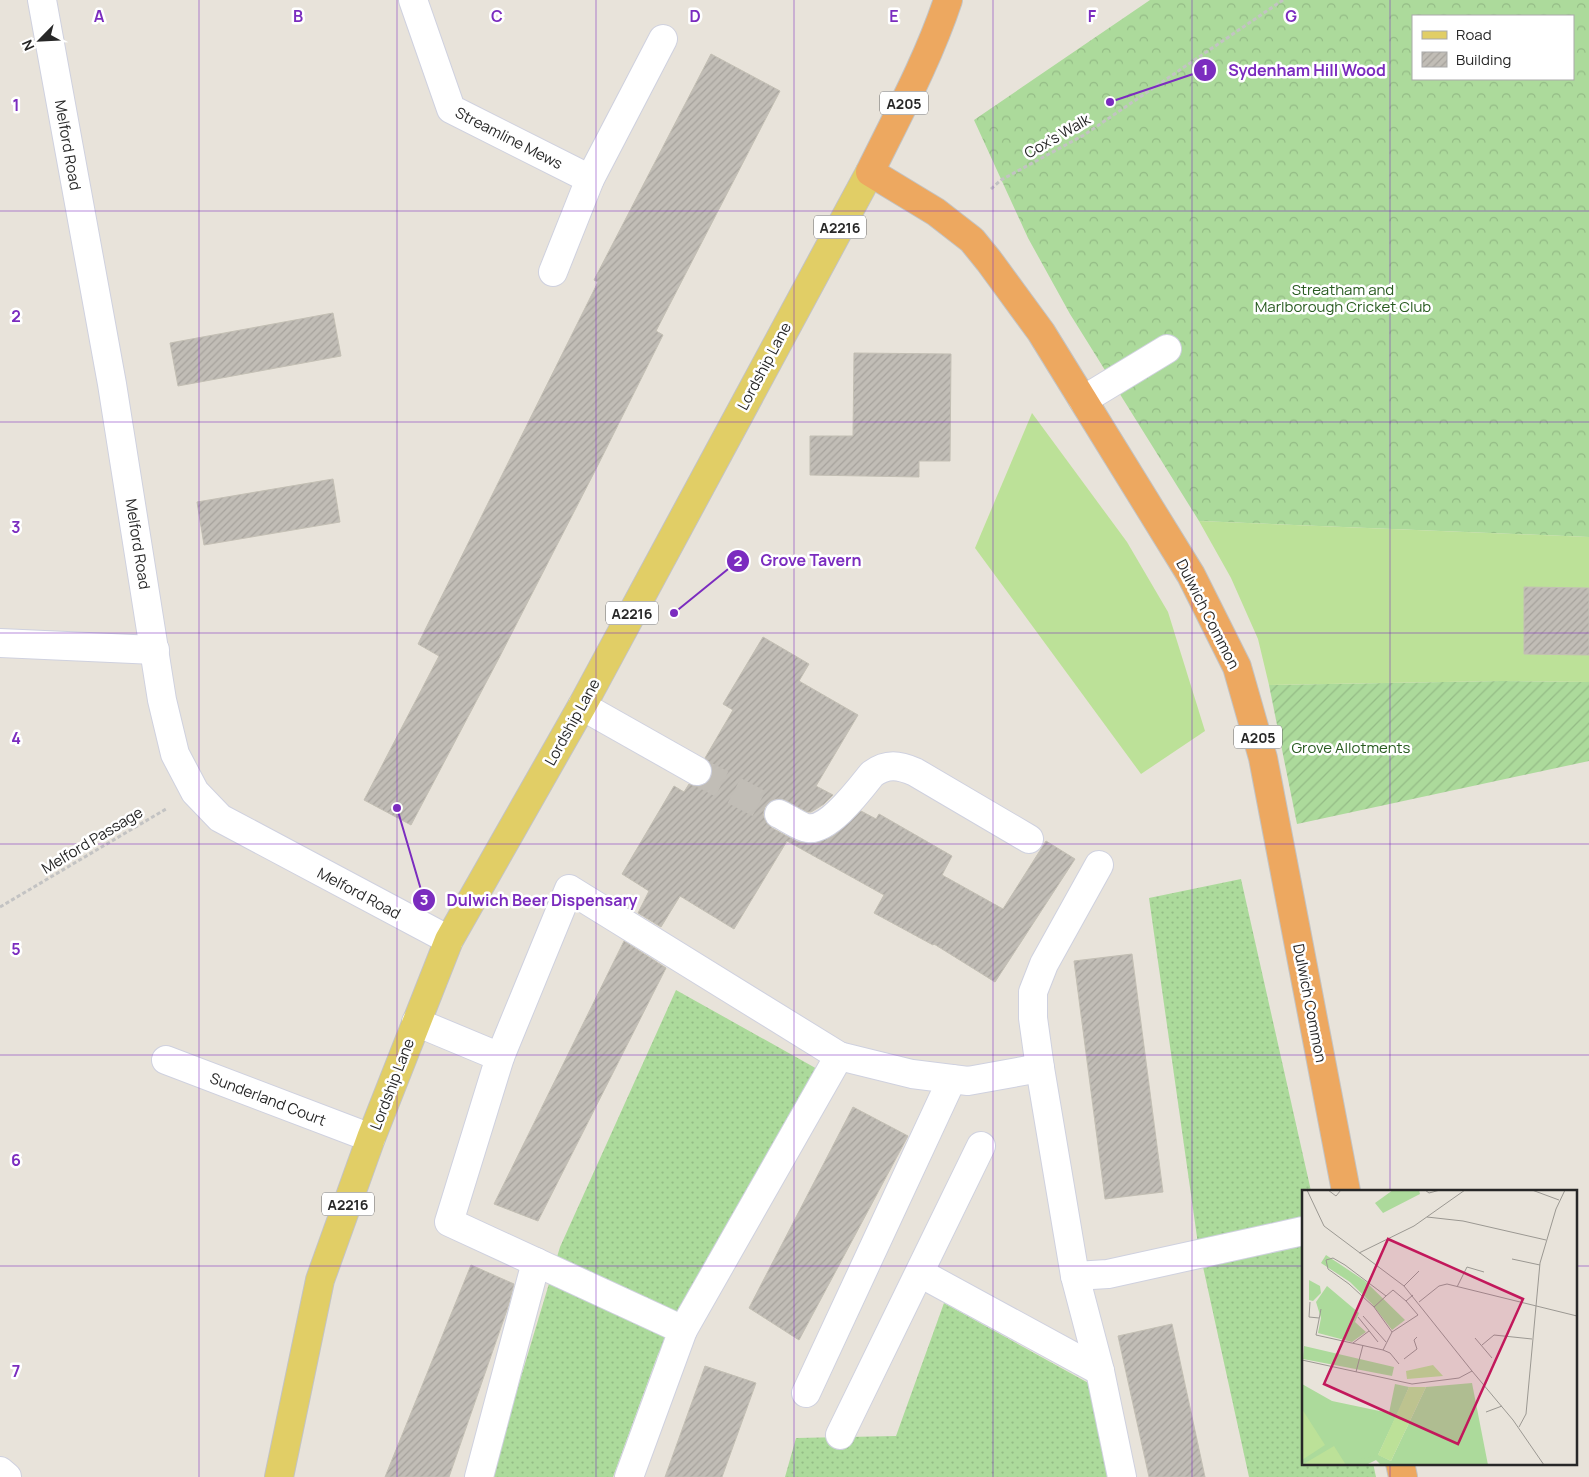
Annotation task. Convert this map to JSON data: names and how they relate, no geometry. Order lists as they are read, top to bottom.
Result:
{
  "streets": {
    "highway": ["A205", "Lordship Lane", "Dulwich Common"],
    "main road": ["A2216"],
    "street": ["Streamline Mews", "Melford Road", "Sunderland Court"],
    "path": ["Cox's Walk", "Melford Passage"]
  },
  "crossings": [
    ["Melford Road", "Lordship Lane"],
    ["Melford Road", "Melford Passage"],
    ["Lordship Lane", "Dulwich Common"],
    ["Lordship Lane", "Sunderland Court"]
  ],
  "parks": ["Streatham and Marlborough Cricket Club", "Grove Allotments"],
  "places": ["Sydenham Hill Wood", "Grove Tavern", "Dulwich Beer Dispensary"],
  "legend": ["Road", "Building"],
  "north": "bottom left",
  "grid": {
    "columns": [
      "A",
      "B",
      "C",
      "D",
      "E",
      "F",
      "G"
    ],
    "rows": [
      "1",
      "2",
      "3",
      "4",
      "5",
      "6",
      "7"
    ]
  }
}
